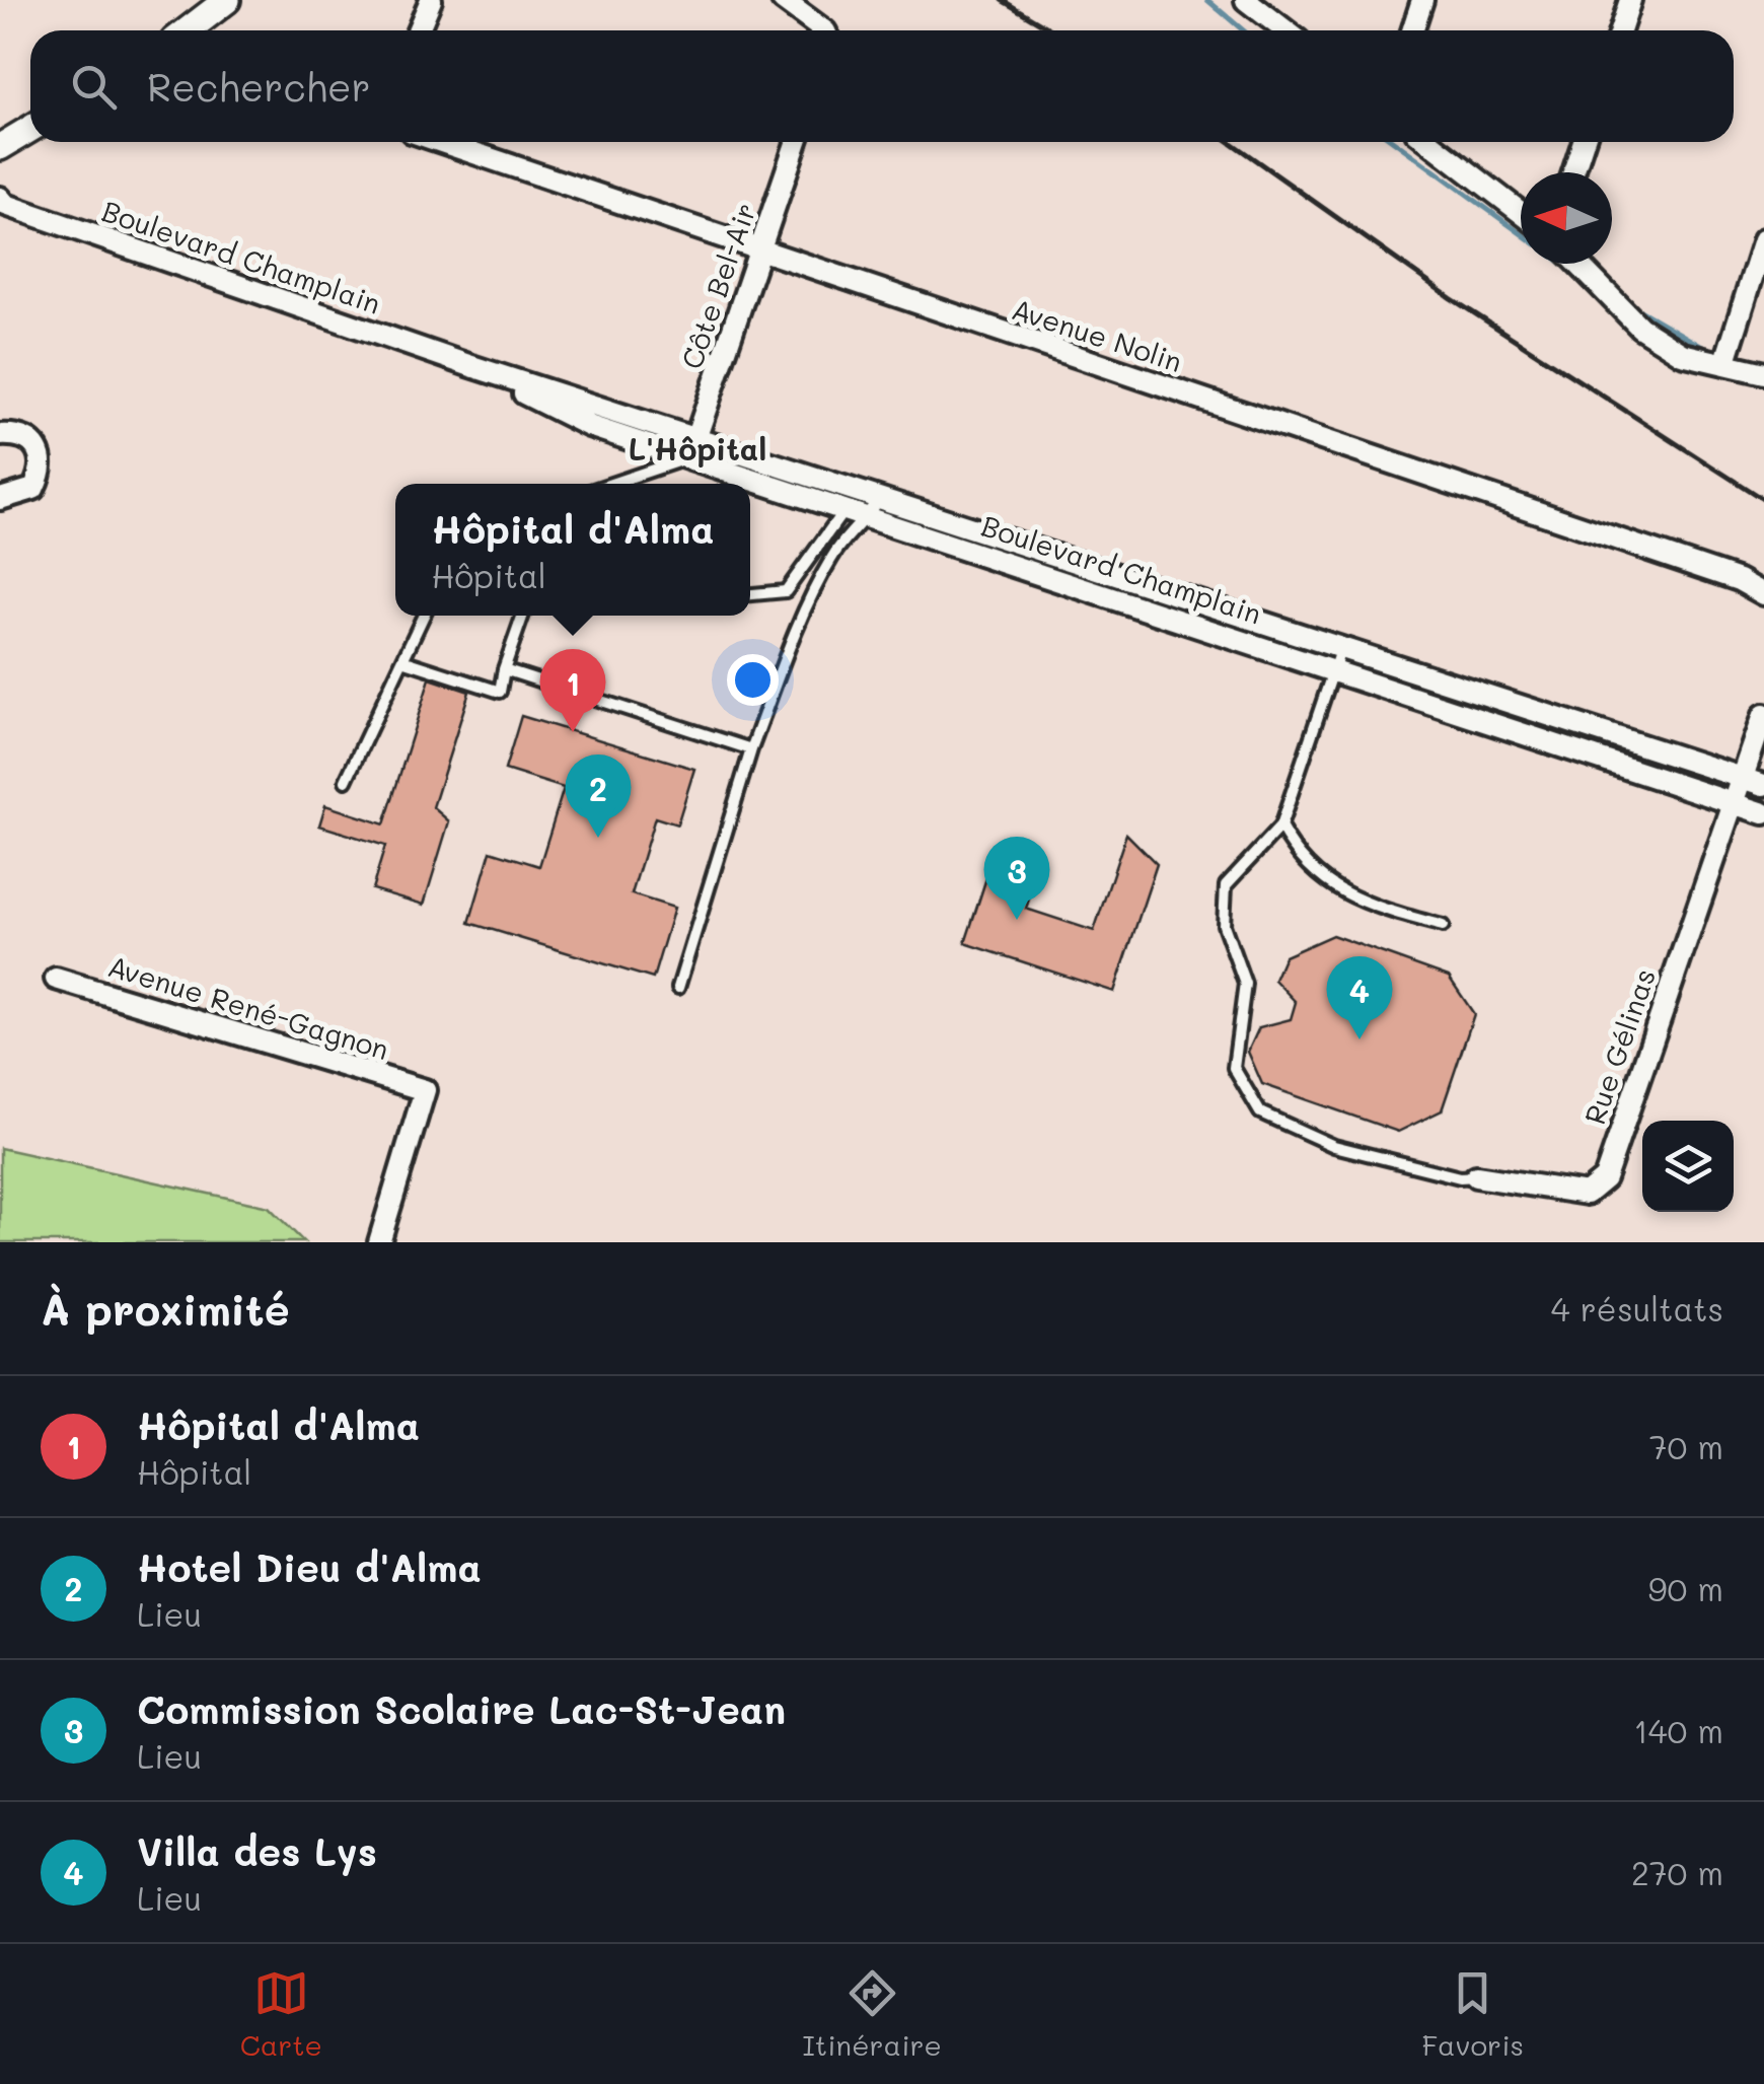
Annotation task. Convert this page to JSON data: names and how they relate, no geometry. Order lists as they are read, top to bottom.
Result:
{
  "streets": {
    "street": [
      "Boulevard Champlain",
      "Côte Bel-Air",
      "Avenue Nolin",
      "Avenue René-Gagnon",
      "Rue Gélinas"
    ]
  },
  "crossings": [
    ["Boulevard Champlain", "Côte Bel-Air"],
    ["Boulevard Champlain", "Rue Gélinas"],
    ["Côte Bel-Air", "Avenue Nolin"]
  ],
  "districts": ["L'Hôpital"],
  "north": "left",
  "page": {
    "search": "Rechercher",
    "popup": ["Hôpital d'Alma", "Hôpital"],
    "pins": [
      "1",
      "2",
      "3",
      "4"
    ],
    "heading": ["À proximité", "4 résultats"],
    "list": [
      {
        "mark": "1",
        "name": "Hôpital d'Alma",
        "note": "Hôpital",
        "value": "70 m"
      },
      {
        "mark": "2",
        "name": "Hotel Dieu d'Alma",
        "note": "Lieu",
        "value": "90 m"
      },
      {
        "mark": "3",
        "name": "Commission Scolaire Lac-St-Jean",
        "note": "Lieu",
        "value": "140 m"
      },
      {
        "mark": "4",
        "name": "Villa des Lys",
        "note": "Lieu",
        "value": "270 m"
      }
    ],
    "nav": ["Carte", "Itinéraire", "Favoris"]
  }
}
